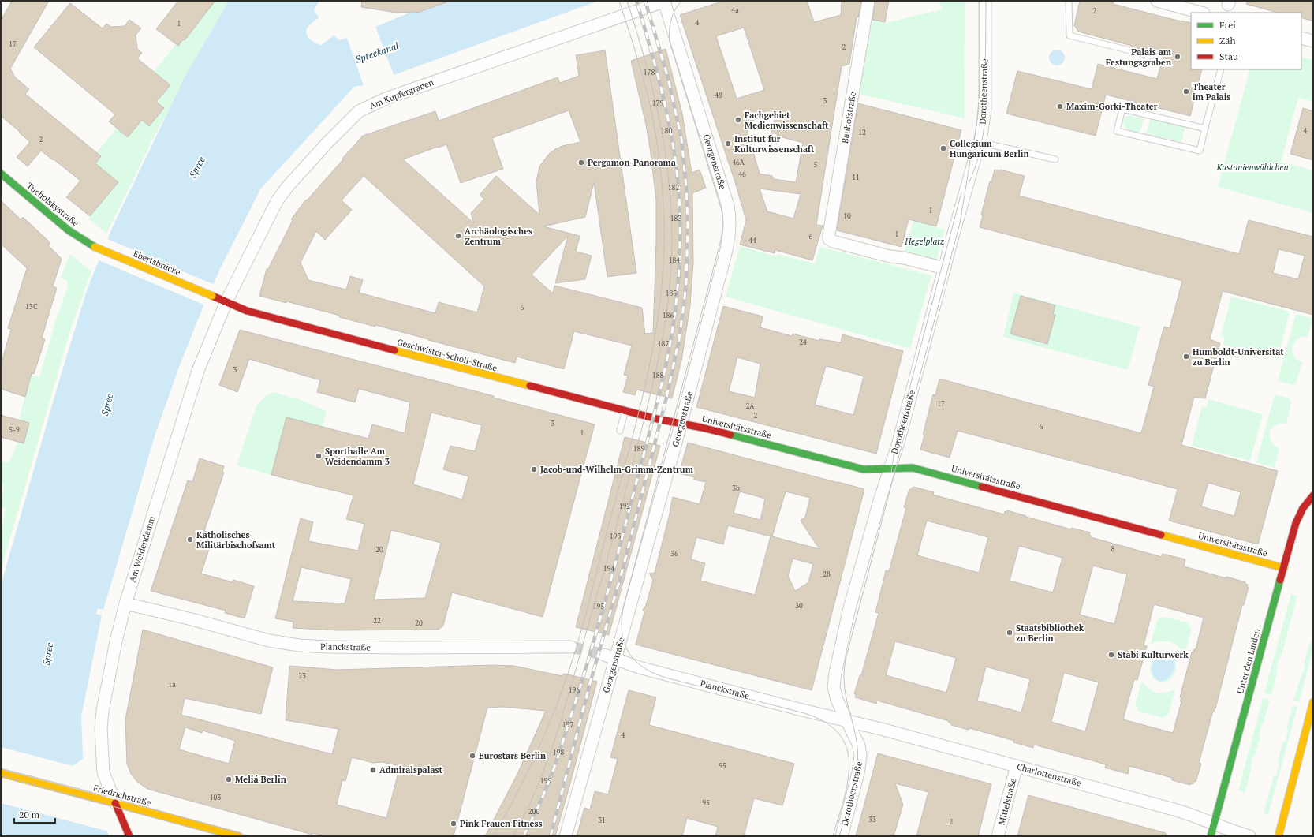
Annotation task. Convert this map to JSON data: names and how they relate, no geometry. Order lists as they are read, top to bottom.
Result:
{
  "streets": {
    "street": [
      "Dorotheenstraße",
      "Am Kupfergraben",
      "Bauhofstraße",
      "Georgenstraße",
      "Tucholskystraße",
      "Ebertsbrücke",
      "Geschwister-Scholl-Straße",
      "Universitätsstraße",
      "Am Weidendamm",
      "Planckstraße",
      "Unter den Linden",
      "Charlottenstraße",
      "Friedrichstraße",
      "Mittelstraße"
    ]
  },
  "crossings": [
    ["Dorotheenstraße", "Bauhofstraße"],
    ["Dorotheenstraße", "Universitätsstraße"],
    ["Dorotheenstraße", "Planckstraße"],
    ["Dorotheenstraße", "Charlottenstraße"],
    ["Am Kupfergraben", "Georgenstraße"],
    ["Am Kupfergraben", "Geschwister-Scholl-Straße"],
    ["Am Kupfergraben", "Am Weidendamm"],
    ["Georgenstraße", "Geschwister-Scholl-Straße"],
    ["Georgenstraße", "Universitätsstraße"],
    ["Georgenstraße", "Planckstraße"],
    ["Tucholskystraße", "Ebertsbrücke"],
    ["Ebertsbrücke", "Geschwister-Scholl-Straße"],
    ["Geschwister-Scholl-Straße", "Universitätsstraße"],
    ["Geschwister-Scholl-Straße", "Am Weidendamm"],
    ["Universitätsstraße", "Unter den Linden"],
    ["Am Weidendamm", "Planckstraße"],
    ["Am Weidendamm", "Friedrichstraße"],
    ["Planckstraße", "Charlottenstraße"],
    ["Unter den Linden", "Charlottenstraße"],
    ["Charlottenstraße", "Mittelstraße"]
  ],
  "water": ["Spreekanal", "Spree"],
  "parks": ["Kastanienwäldchen", "Hegelplatz"],
  "places": [
    "Palais am Festungsgraben",
    "Theater im Palais",
    "Maxim-Gorki-Theater",
    "Fachgebiet Medienwissenschaft",
    "Institut für Kulturwissenschaft",
    "Collegium Hungaricum Berlin",
    "Pergamon-Panorama",
    "Archäologisches Zentrum",
    "Humboldt-Universität zu Berlin",
    "Sporthalle Am Weidendamm 3",
    "Jacob-und-Wilhelm-Grimm-Zentrum",
    "Katholisches Militärbischofsamt",
    "Staatsbibliothek zu Berlin",
    "Stabi Kulturwerk",
    "Eurostars Berlin",
    "Admiralspalast",
    "Meliá Berlin",
    "Pink Frauen Fitness"
  ],
  "house_numbers": [
    "4a",
    "2",
    "4",
    "1",
    "17",
    "2",
    "178",
    "48",
    "3",
    "179",
    "180",
    "4",
    "12",
    "2",
    "46A",
    "5",
    "46",
    "11",
    "182",
    "1",
    "10",
    "183",
    "1",
    "6",
    "44",
    "184",
    "185",
    "13C",
    "6",
    "186",
    "24",
    "187",
    "3",
    "188",
    "17",
    "2A",
    "2",
    "3",
    "6",
    "5-9",
    "1",
    "189",
    "3b",
    "192",
    "193",
    "8",
    "20",
    "36",
    "194",
    "28",
    "30",
    "195",
    "22",
    "20",
    "23",
    "1a",
    "196",
    "197",
    "4",
    "198",
    "95",
    "199",
    "103",
    "95",
    "200",
    "33",
    "31",
    "2"
  ],
  "legend": ["Frei", "Zäh", "Stau"],
  "scale_bar": "20 m"
}
